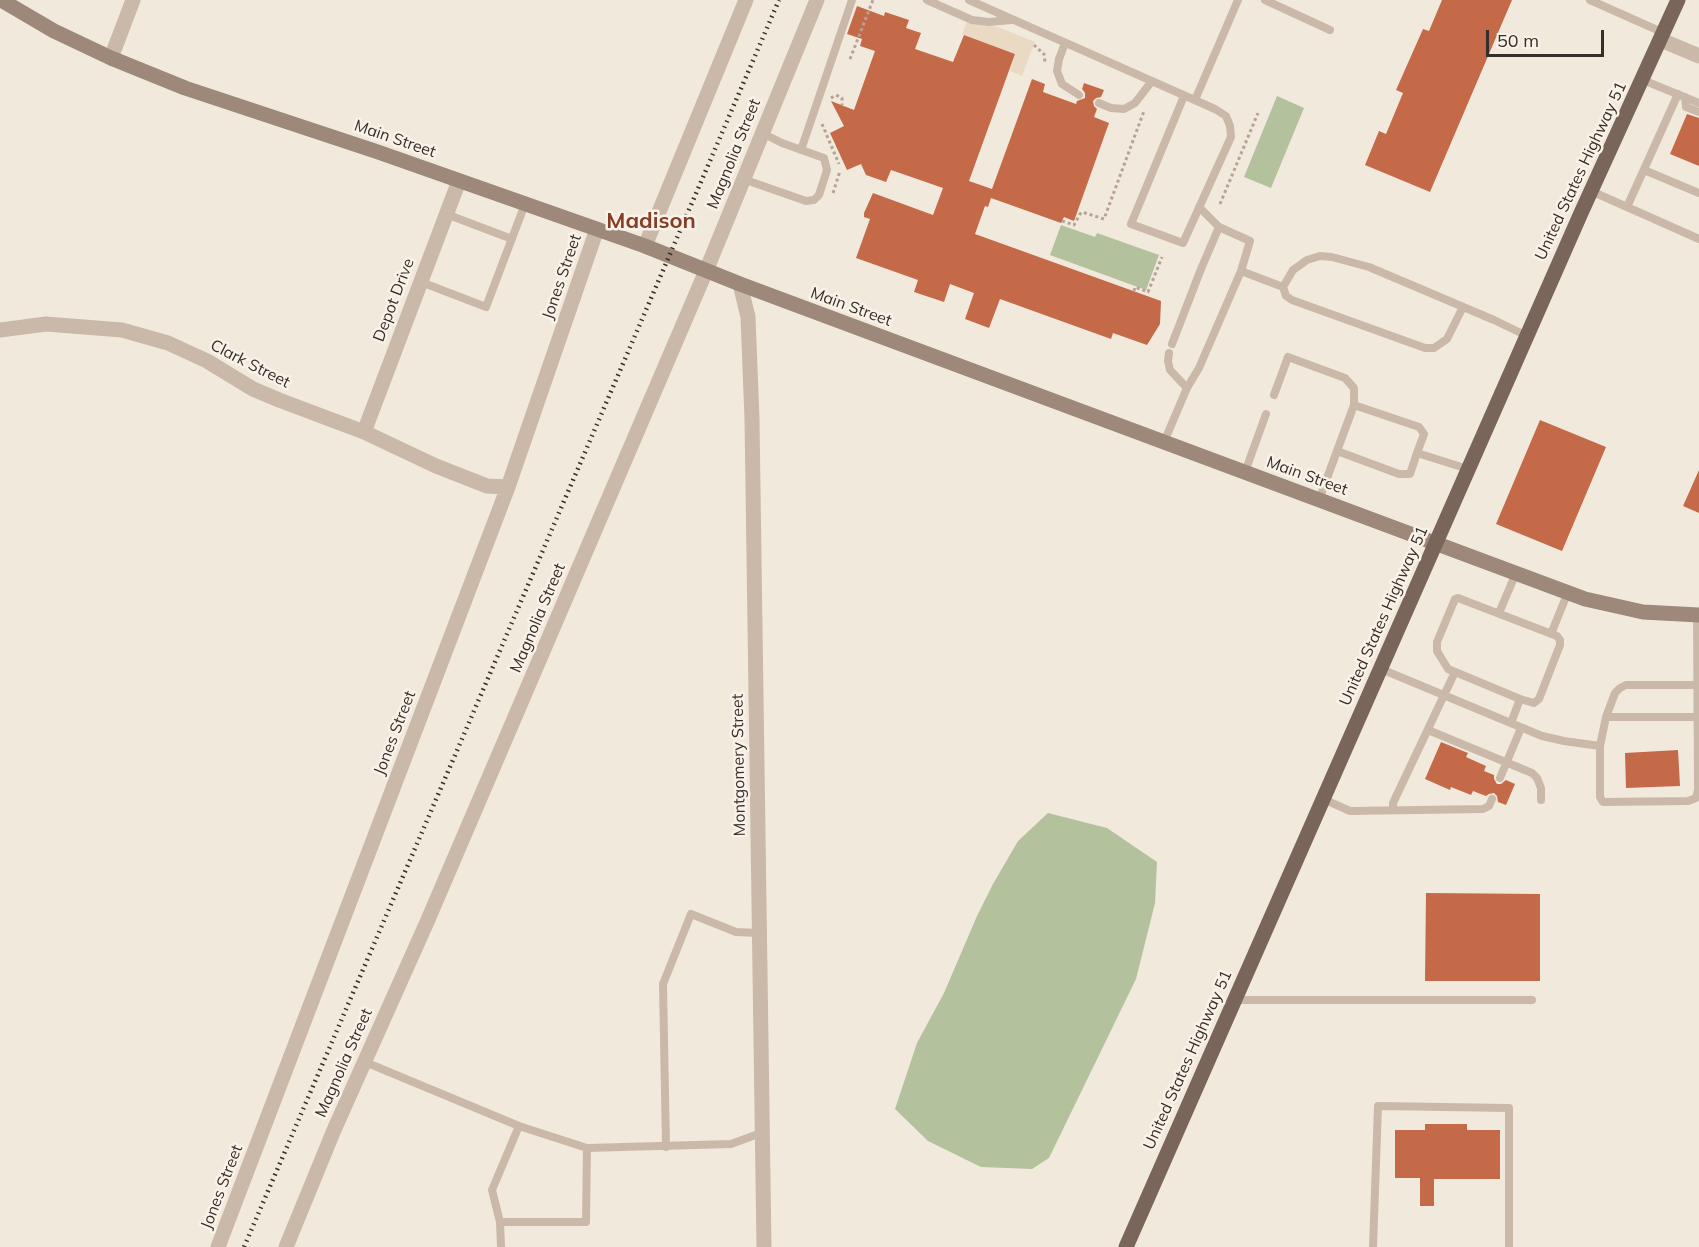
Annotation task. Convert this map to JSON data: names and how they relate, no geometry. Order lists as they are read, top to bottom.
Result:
{
  "streets": {
    "main road": ["United States Highway 51"],
    "street": [
      "Main Street",
      "Magnolia Street",
      "Jones Street",
      "Depot Drive",
      "Clark Street",
      "Montgomery Street"
    ]
  },
  "crossings": [
    ["Main Street", "Magnolia Street"],
    ["Main Street", "United States Highway 51"],
    ["Main Street", "Jones Street"],
    ["Main Street", "Depot Drive"],
    ["Main Street", "Montgomery Street"],
    ["Jones Street", "Clark Street"],
    ["Depot Drive", "Clark Street"]
  ],
  "districts": ["Madison"],
  "scale_bar": "50 m"
}
